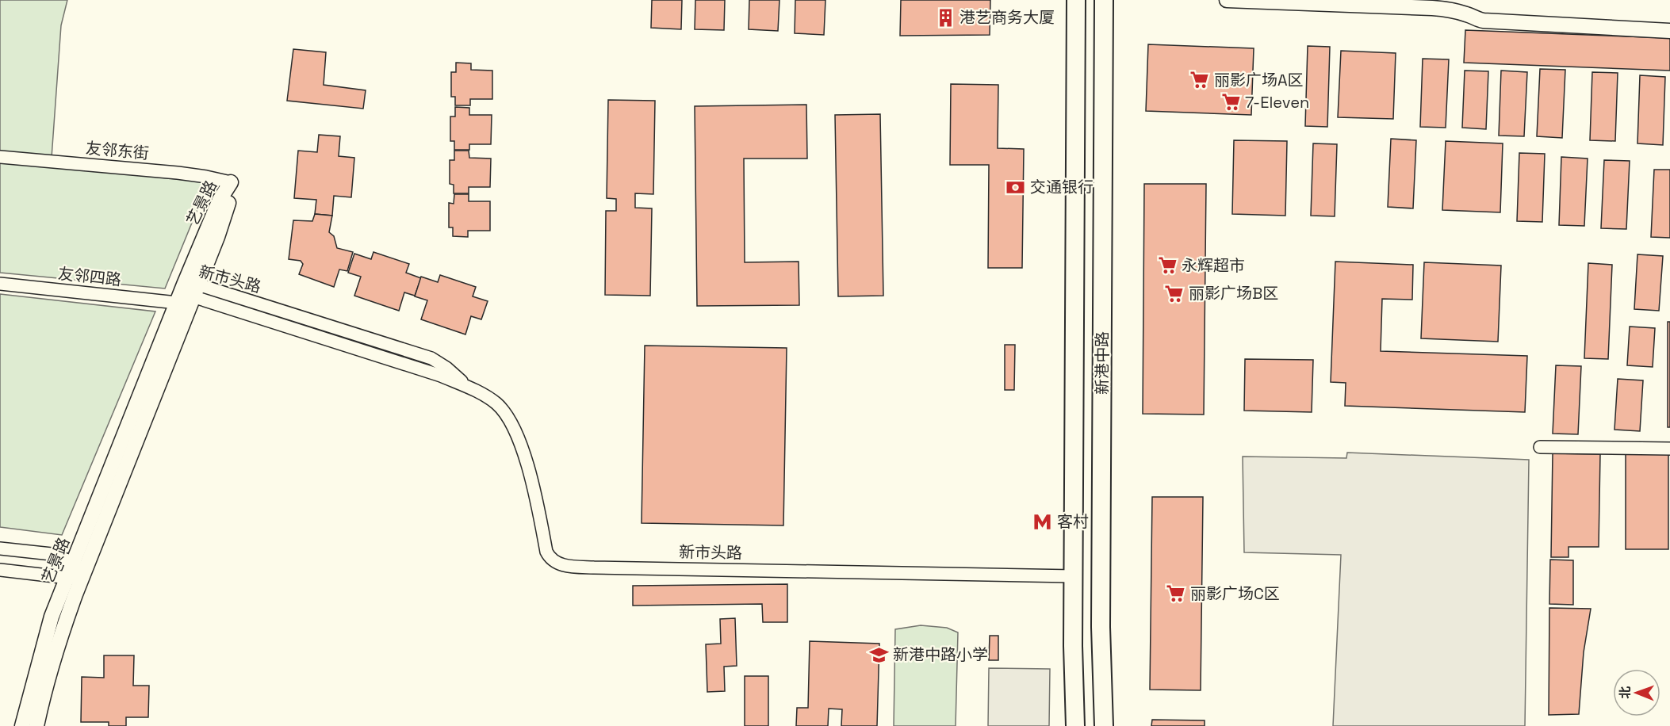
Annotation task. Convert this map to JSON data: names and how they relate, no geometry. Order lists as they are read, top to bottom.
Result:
{
  "streets": {
    "main road": ["新港中路"],
    "street": [
      "友邻东街",
      "艺景路",
      "友邻四路",
      "新市头路"
    ]
  },
  "crossings": [
    ["友邻东街", "艺景路"],
    ["艺景路", "友邻四路"],
    ["艺景路", "新市头路"],
    ["新市头路", "新港中路"]
  ],
  "places": {
    "building": ["港艺商务大厦"],
    "supermarket": [
      "丽影广场A区",
      "7-Eleven",
      "永辉超市",
      "丽影广场B区",
      "丽影广场C区"
    ],
    "bank": ["交通银行"],
    "metro station": ["客村"],
    "school or university": ["新港中路小学"]
  },
  "north": "left"
}
